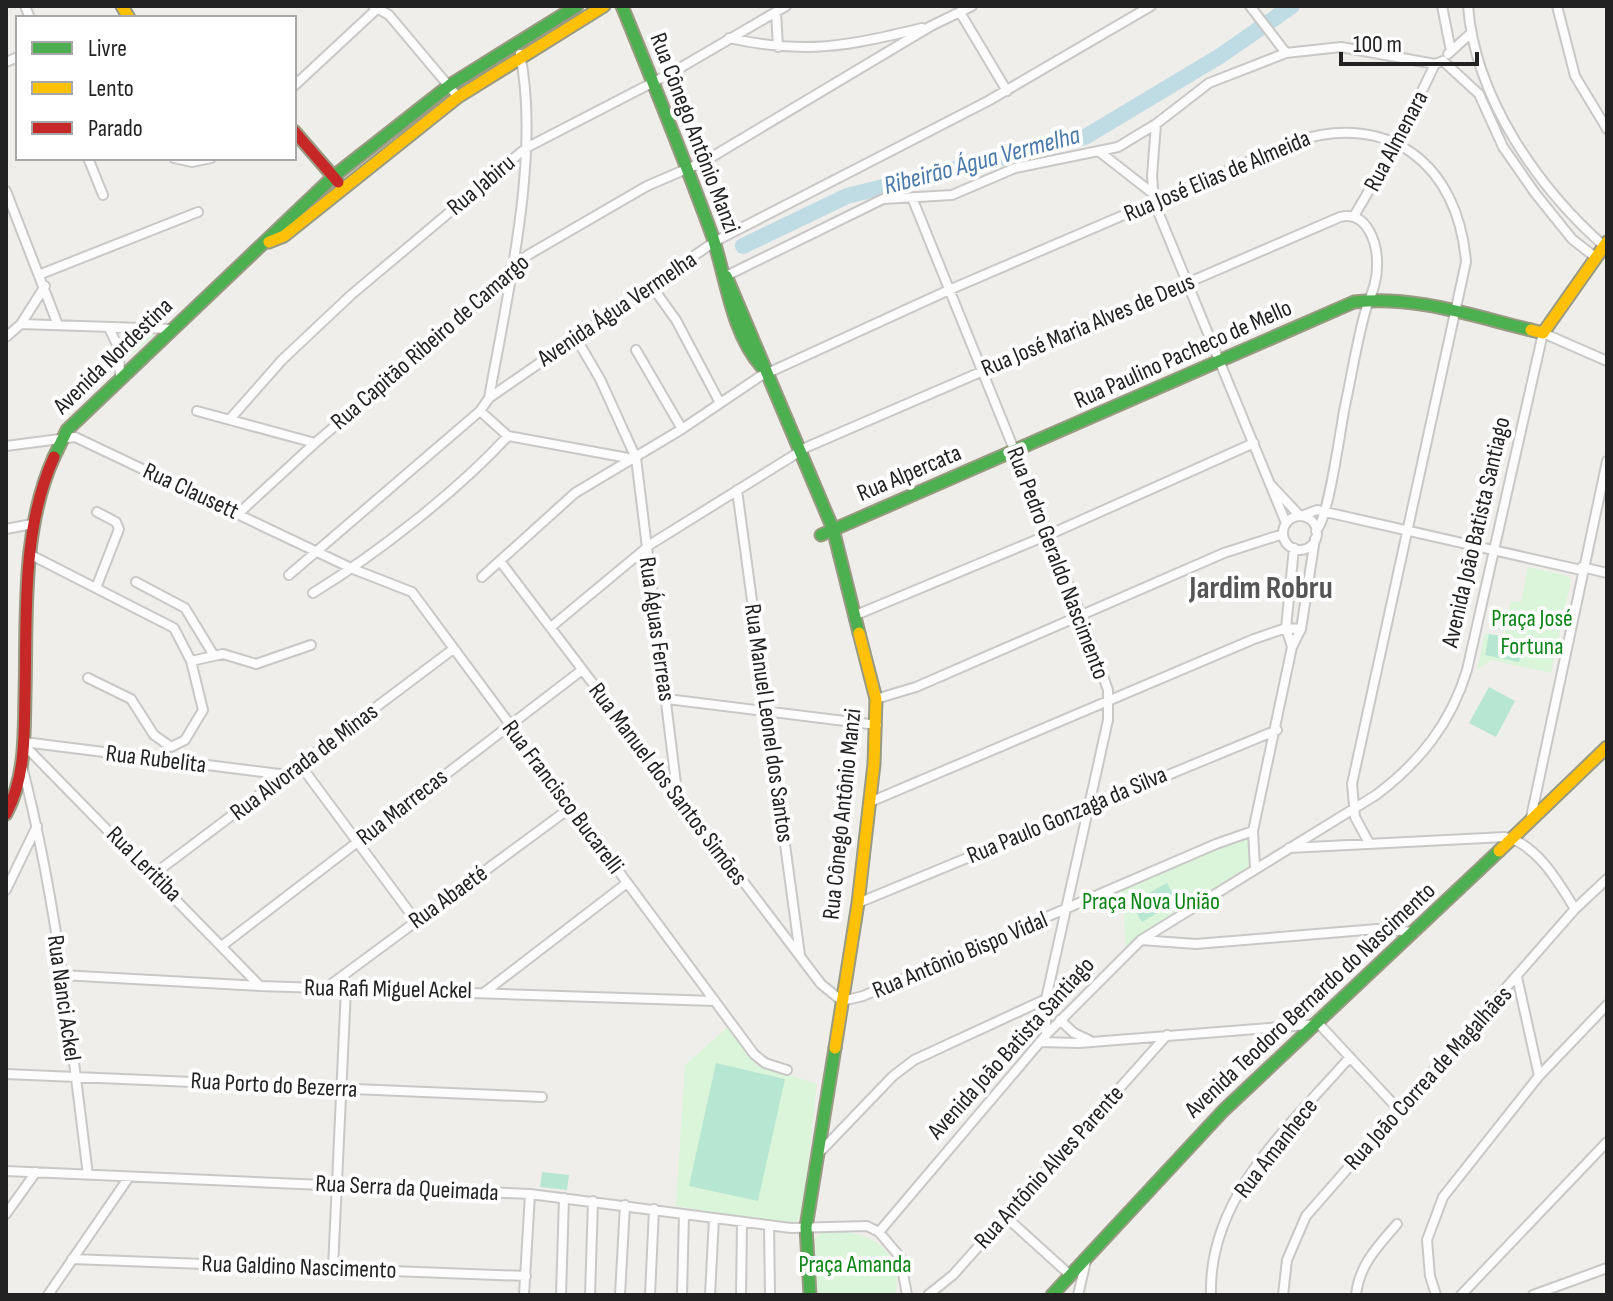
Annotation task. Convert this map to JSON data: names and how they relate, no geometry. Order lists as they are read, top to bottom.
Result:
{
  "streets": {
    "street": [
      "Rua Cônego Antônio Manzi",
      "Rua Almenara",
      "Rua José Elias de Almeida",
      "Rua Jabiru",
      "Avenida Água Vermelha",
      "Rua José Maria Alves de Deus",
      "Rua Capitão Ribeiro de Camargo",
      "Rua Paulino Pacheco de Mello",
      "Avenida Nordestina",
      "Rua Alpercata",
      "Rua Clausett",
      "Avenida João Batista Santiago",
      "Rua Pedro Geraldo Nascimento",
      "Rua Águas Ferreas",
      "Rua Manuel Leonel dos Santos",
      "Rua Rubelita",
      "Rua Alvorada de Minas",
      "Rua Manuel dos Santos Simões",
      "Rua Francisco Bucarelli",
      "Rua Marrecas",
      "Rua Paulo Gonzaga da Silva",
      "Rua Leritiba",
      "Rua Abaeté",
      "Rua Antônio Bispo Vidal",
      "Rua Rafi Miguel Ackel",
      "Rua Nanci Ackel",
      "Avenida Teodoro Bernardo do Nascimento",
      "Rua João Correa de Magalhães",
      "Rua Porto do Bezerra",
      "Rua Amanhece",
      "Rua Antônio Alves Parente",
      "Rua Serra da Queimada",
      "Rua Galdino Nascimento"
    ]
  },
  "crossings": [
    ["Rua Cônego Antônio Manzi", "Rua José Elias de Almeida"],
    ["Rua Cônego Antônio Manzi", "Rua Jabiru"],
    ["Rua Cônego Antônio Manzi", "Avenida Água Vermelha"],
    ["Rua Cônego Antônio Manzi", "Rua José Maria Alves de Deus"],
    ["Rua Cônego Antônio Manzi", "Rua Capitão Ribeiro de Camargo"],
    ["Rua Cônego Antônio Manzi", "Rua Alpercata"],
    ["Rua Cônego Antônio Manzi", "Rua Manuel dos Santos Simões"],
    ["Rua Cônego Antônio Manzi", "Rua Paulo Gonzaga da Silva"],
    ["Rua Cônego Antônio Manzi", "Rua Antônio Bispo Vidal"],
    ["Rua Cônego Antônio Manzi", "Rua Serra da Queimada"],
    ["Rua Almenara", "Rua José Elias de Almeida"],
    ["Rua Almenara", "Rua José Maria Alves de Deus"],
    ["Rua José Elias de Almeida", "Avenida João Batista Santiago"],
    ["Rua José Elias de Almeida", "Rua Pedro Geraldo Nascimento"],
    ["Rua José Elias de Almeida", "Rua Águas Ferreas"],
    ["Rua José Elias de Almeida", "Rua Manuel dos Santos Simões"],
    ["Avenida Água Vermelha", "Rua Clausett"],
    ["Avenida Água Vermelha", "Rua Pedro Geraldo Nascimento"],
    ["Avenida Água Vermelha", "Rua Águas Ferreas"],
    ["Avenida Água Vermelha", "Rua Francisco Bucarelli"],
    ["Rua José Maria Alves de Deus", "Rua Pedro Geraldo Nascimento"],
    ["Rua José Maria Alves de Deus", "Rua Águas Ferreas"],
    ["Rua José Maria Alves de Deus", "Rua Manuel Leonel dos Santos"],
    ["Rua José Maria Alves de Deus", "Rua Manuel dos Santos Simões"],
    ["Rua Capitão Ribeiro de Camargo", "Rua Clausett"],
    ["Rua Paulino Pacheco de Mello", "Rua Alpercata"],
    ["Rua Paulino Pacheco de Mello", "Rua Pedro Geraldo Nascimento"],
    ["Avenida Nordestina", "Rua Clausett"],
    ["Avenida Nordestina", "Rua Rubelita"],
    ["Avenida Nordestina", "Rua Leritiba"],
    ["Avenida Nordestina", "Rua Nanci Ackel"],
    ["Rua Alpercata", "Rua Pedro Geraldo Nascimento"],
    ["Rua Clausett", "Rua Francisco Bucarelli"],
    ["Avenida João Batista Santiago", "Rua Pedro Geraldo Nascimento"],
    ["Rua Pedro Geraldo Nascimento", "Rua Paulo Gonzaga da Silva"],
    ["Rua Pedro Geraldo Nascimento", "Rua Antônio Bispo Vidal"],
    ["Rua Águas Ferreas", "Rua Manuel dos Santos Simões"],
    ["Rua Manuel Leonel dos Santos", "Rua Manuel dos Santos Simões"],
    ["Rua Rubelita", "Rua Alvorada de Minas"],
    ["Rua Rubelita", "Rua Leritiba"],
    ["Rua Alvorada de Minas", "Rua Francisco Bucarelli"],
    ["Rua Alvorada de Minas", "Rua Leritiba"],
    ["Rua Manuel dos Santos Simões", "Rua Marrecas"],
    ["Rua Manuel dos Santos Simões", "Rua Antônio Bispo Vidal"],
    ["Rua Francisco Bucarelli", "Rua Marrecas"],
    ["Rua Francisco Bucarelli", "Rua Abaeté"],
    ["Rua Francisco Bucarelli", "Rua Rafi Miguel Ackel"],
    ["Rua Marrecas", "Rua Leritiba"],
    ["Rua Leritiba", "Rua Rafi Miguel Ackel"],
    ["Rua Abaeté", "Rua Rafi Miguel Ackel"],
    ["Rua Rafi Miguel Ackel", "Rua Nanci Ackel"],
    ["Rua Nanci Ackel", "Rua Porto do Bezerra"],
    ["Rua Nanci Ackel", "Rua Serra da Queimada"]
  ],
  "districts": ["Jardim Robru"],
  "water": ["Ribeirão Água Vermelha"],
  "parks": ["Praça José Fortuna", "Praça Nova União", "Praça Amanda"],
  "legend": ["Livre", "Lento", "Parado"],
  "scale_bar": "100 m"
}
